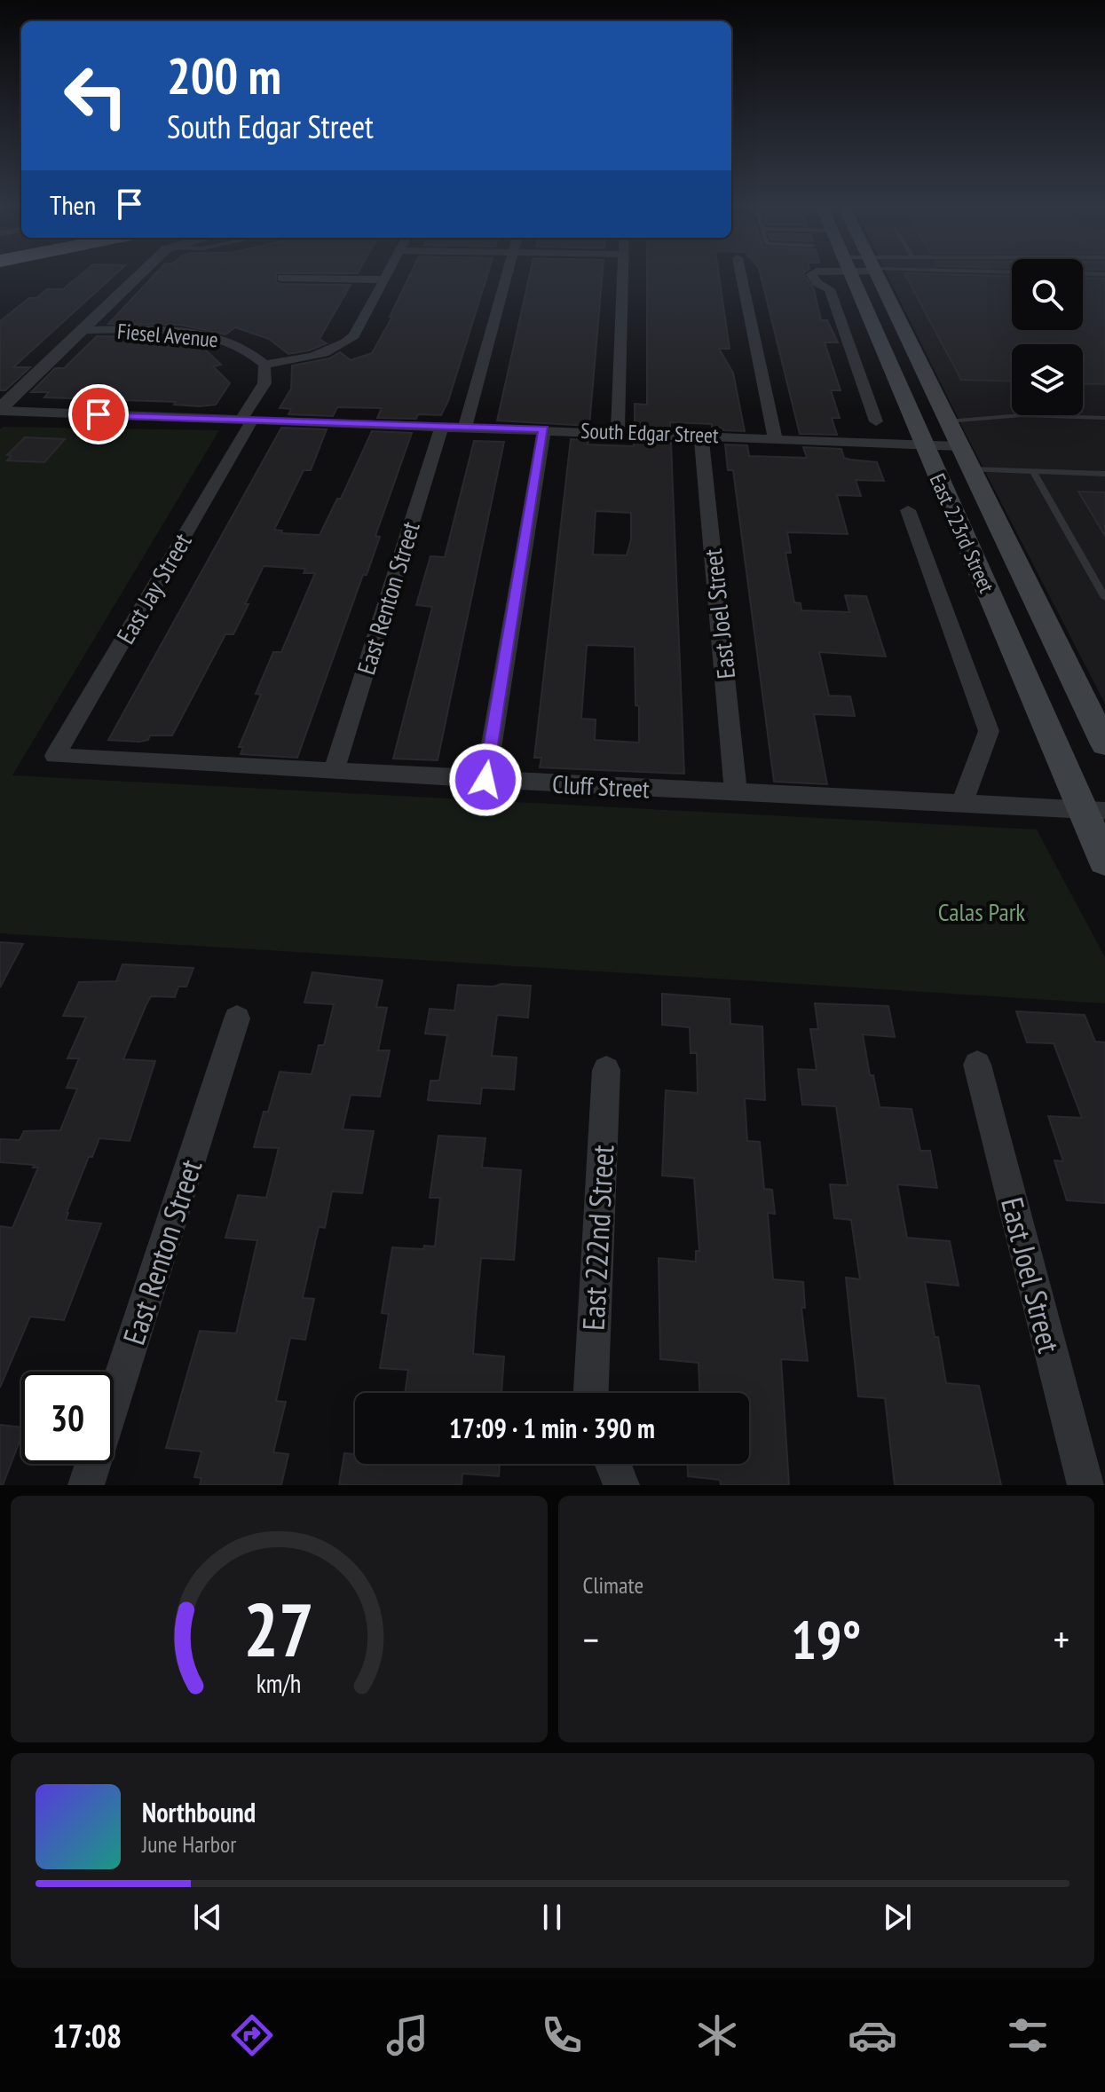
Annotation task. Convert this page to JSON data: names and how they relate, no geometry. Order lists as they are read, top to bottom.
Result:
{
  "streets": {
    "main road": ["East 223rd Street"],
    "street": [
      "Fiesel Avenue",
      "South Edgar Street",
      "East Jay Street",
      "East Renton Street",
      "East Joel Street",
      "Cluff Street",
      "East 222nd Street"
    ]
  },
  "crossings": [
    ["South Edgar Street", "East 223rd Street"],
    ["South Edgar Street", "East Jay Street"],
    ["South Edgar Street", "East Renton Street"],
    ["South Edgar Street", "East Joel Street"],
    ["East 223rd Street", "Cluff Street"],
    ["East Jay Street", "Cluff Street"],
    ["East Renton Street", "Cluff Street"],
    ["East Joel Street", "Cluff Street"]
  ],
  "parks": ["Calas Park"],
  "page": {
    "turn": ["200 m", "South Edgar Street"],
    "then": "Then",
    "limit": "30",
    "trip": "17:09 · 1 min · 390 m",
    "tile": "Climate",
    "heat": ["−", "19°", "+"],
    "song": ["Northbound", "June Harbor"],
    "tabs": "17:08",
    "gauge": ["27", "km/h"]
  }
}
